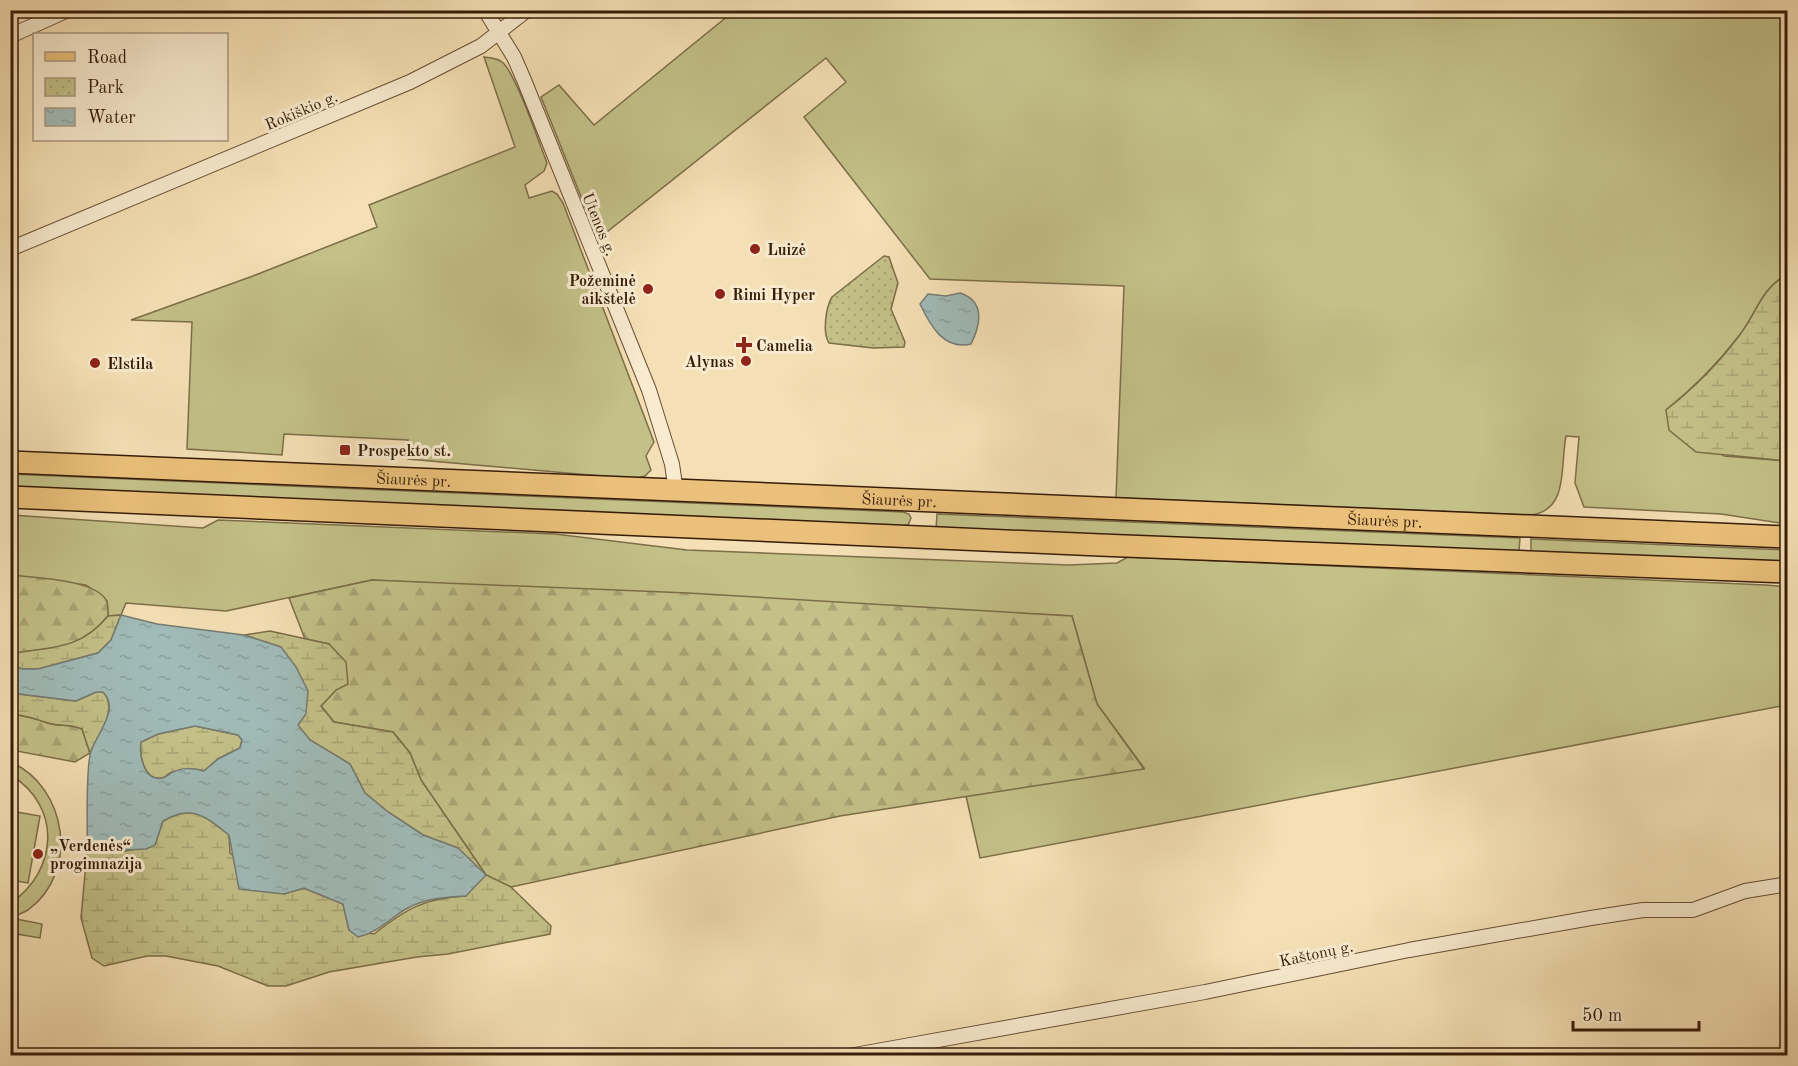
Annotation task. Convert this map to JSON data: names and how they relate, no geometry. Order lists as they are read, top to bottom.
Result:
{
  "streets": {
    "main road": ["Šiaurės pr."],
    "street": ["Rokiškio g.", "Utenos g.", "Kaštonų g."]
  },
  "crossings": [
    ["Rokiškio g.", "Utenos g."],
    ["Utenos g.", "Šiaurės pr."]
  ],
  "places": {
    "other": [
      "Luizė",
      "Požeminė aikštelė",
      "Rimi Hyper",
      "Alynas",
      "Elstila",
      "„Verdenės“ progimnazija"
    ],
    "health": ["Camelia"],
    "transit": ["Prospekto st."]
  },
  "legend": ["Road", "Park", "Water"],
  "scale_bar": "50 m"
}
